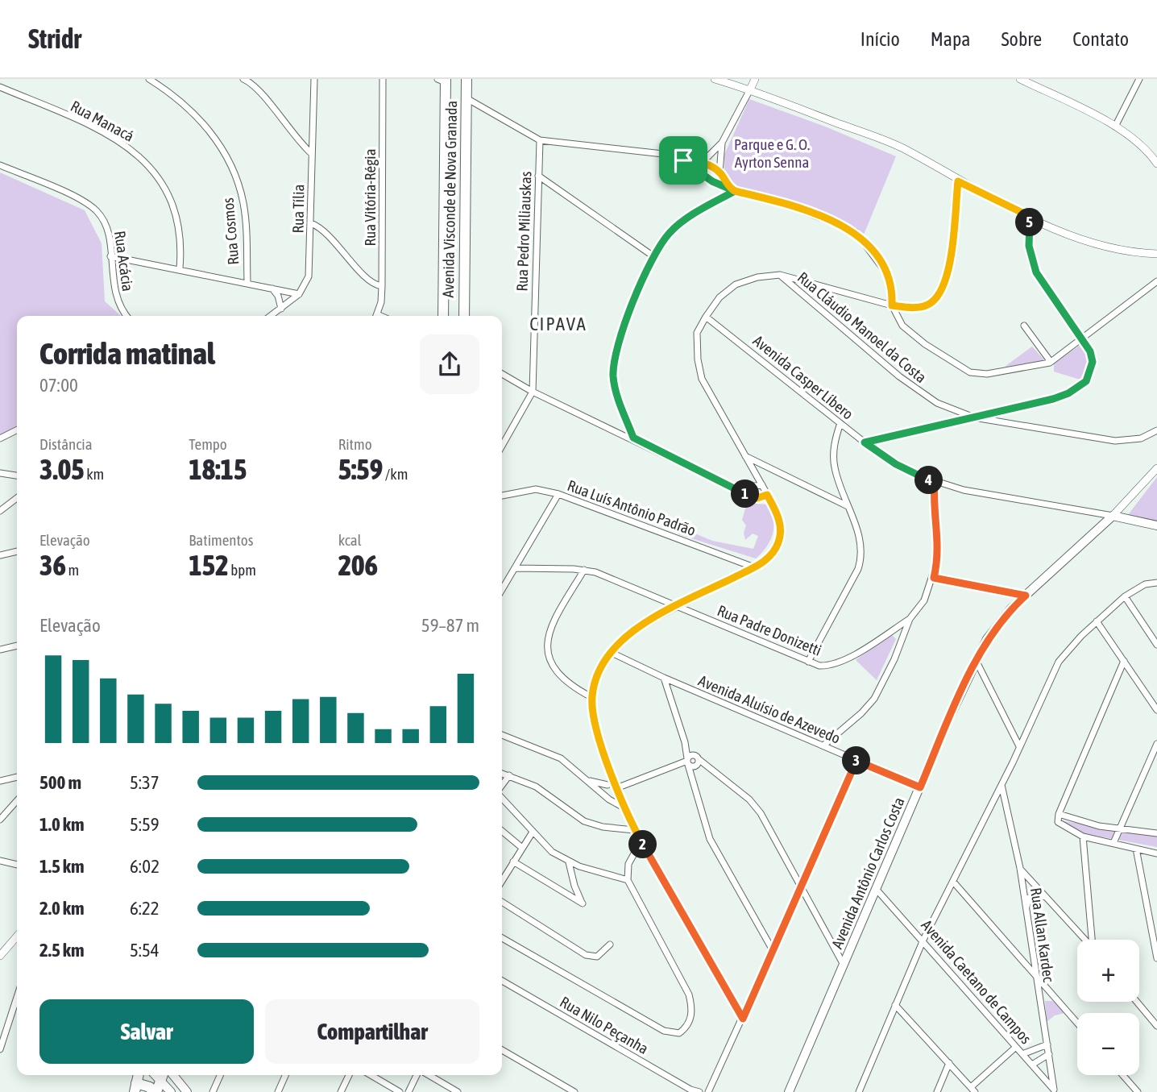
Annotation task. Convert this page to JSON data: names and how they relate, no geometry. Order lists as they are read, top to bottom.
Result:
{
  "streets": {
    "main road": ["Avenida Visconde de Nova Granada", "Avenida Antônio Carlos Costa"],
    "street": [
      "Rua Manacá",
      "Rua Vitória-Régia",
      "Rua Tília",
      "Rua Cosmos",
      "Rua Pedro Miliauskas",
      "Rua Acácia",
      "Rua Cláudio Manoel da Costa",
      "Avenida Casper Líbero",
      "Rua Luís Antônio Padrão",
      "Rua Padre Donizetti",
      "Avenida Aluísio de Azevedo",
      "Rua Allan Kardec",
      "Avenida Caetano de Campos",
      "Rua Nilo Peçanha"
    ]
  },
  "crossings": [
    ["Avenida Casper Líbero", "Avenida Antônio Carlos Costa"],
    ["Avenida Aluísio de Azevedo", "Avenida Antônio Carlos Costa"],
    ["Avenida Antônio Carlos Costa", "Avenida Caetano de Campos"],
    ["Rua Allan Kardec", "Avenida Caetano de Campos"]
  ],
  "districts": ["CIPAVA"],
  "parks": ["Parque e G. O. Ayrton Senna"],
  "page": {
    "header": "Stridr",
    "nav": [
      "Início",
      "Mapa",
      "Sobre",
      "Contato"
    ],
    "pins": [
      "5",
      "4",
      "1",
      "3",
      "2"
    ],
    "heading": ["Corrida matinal", "07:00"],
    "stats": [
      ["Distância", "3.05 km"],
      ["Tempo", "18:15"],
      ["Ritmo", "5:59 /km"],
      ["Elevação", "36 m"],
      ["Batimentos", "152 bpm"],
      ["kcal", "206"]
    ],
    "chart": ["Elevação", "59–87 m"],
    "list": [
      {
        "name": "500 m",
        "note": "5:37"
      },
      {
        "name": "1.0 km",
        "note": "5:59"
      },
      {
        "name": "1.5 km",
        "note": "6:02"
      },
      {
        "name": "2.0 km",
        "note": "6:22"
      },
      {
        "name": "2.5 km",
        "note": "5:54"
      }
    ],
    "map_buttons": ["+", "−"],
    "buttons": ["Salvar", "Compartilhar"]
  }
}
